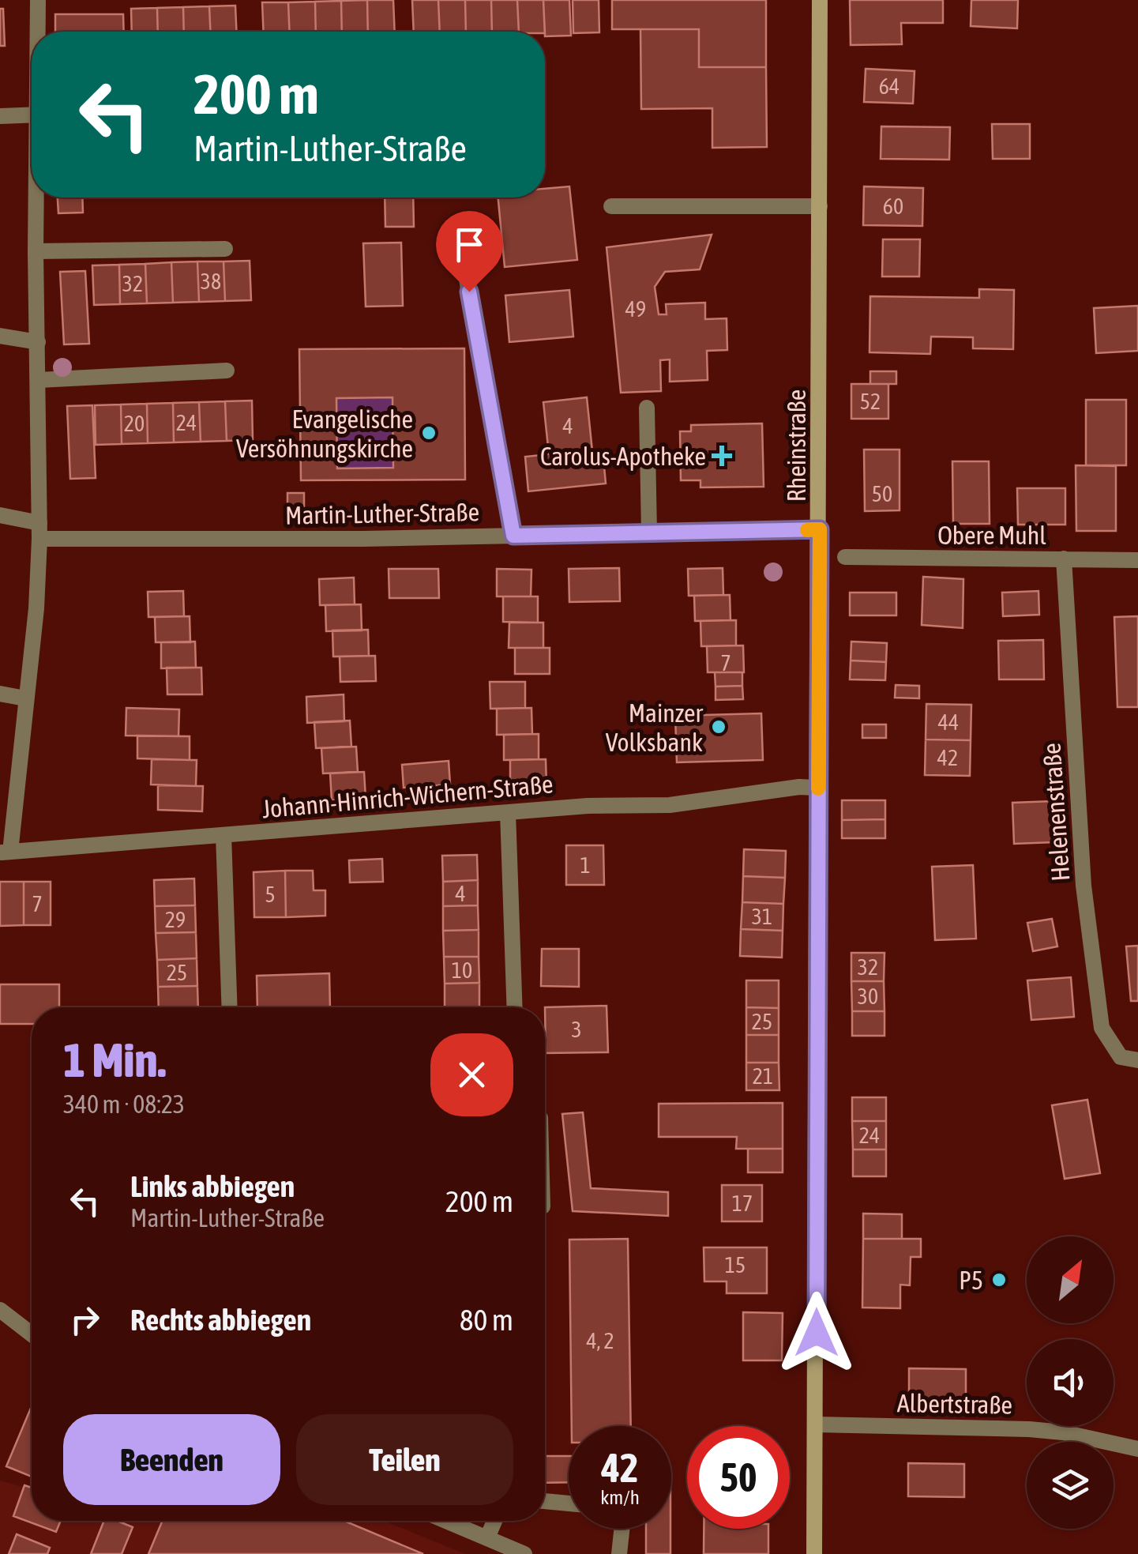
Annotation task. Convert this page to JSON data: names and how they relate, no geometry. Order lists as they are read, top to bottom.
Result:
{
  "streets": {
    "main road": ["Rheinstraße"],
    "street": [
      "Martin-Luther-Straße",
      "Obere Muhl",
      "Johann-Hinrich-Wichern-Straße",
      "Helenenstraße",
      "Albertstraße"
    ]
  },
  "crossings": [
    ["Rheinstraße", "Martin-Luther-Straße"],
    ["Rheinstraße", "Johann-Hinrich-Wichern-Straße"],
    ["Rheinstraße", "Albertstraße"],
    ["Obere Muhl", "Helenenstraße"]
  ],
  "places": {
    "other": ["Evangelische Versöhnungskirche", "Mainzer Volksbank", "P5"],
    "health": ["Carolus-Apotheke"]
  },
  "house_numbers": [
    "64",
    "60",
    "38",
    "32",
    "49",
    "52",
    "24",
    "20",
    "4",
    "50",
    "7",
    "44",
    "42",
    "1",
    "4",
    "5",
    "7",
    "31",
    "29",
    "32",
    "10",
    "25",
    "30",
    "25",
    "3",
    "21",
    "24",
    "17",
    "15",
    "4, 2"
  ],
  "north": "top right",
  "page": {
    "turn": ["200 m", "Martin-Luther-Straße"],
    "heading": ["1 Min.", "340 m · 08:23"],
    "list": [
      {
        "name": "Links abbiegen",
        "note": "Martin-Luther-Straße",
        "value": "200 m"
      },
      {
        "name": "Rechts abbiegen",
        "value": "80 m"
      }
    ],
    "buttons": ["Beenden", "Teilen"],
    "speed": "42 km/h",
    "limit": "50"
  }
}
